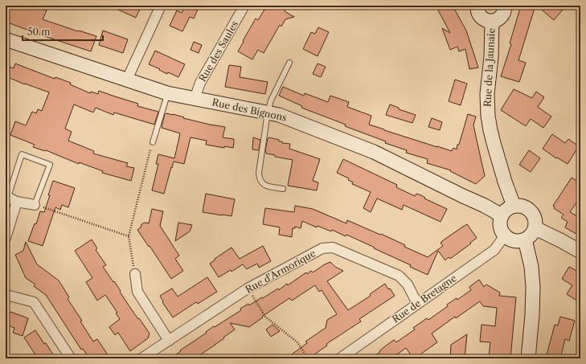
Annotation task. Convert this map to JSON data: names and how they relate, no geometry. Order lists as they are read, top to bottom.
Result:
{
  "streets": {
    "street": [
      "Rue des Saules",
      "Rue de la Jaunaie",
      "Rue des Bignons",
      "Rue d'Armorique",
      "Rue de Bretagne"
    ]
  },
  "crossings": [
    ["Rue des Saules", "Rue des Bignons"],
    ["Rue de la Jaunaie", "Rue des Bignons"],
    ["Rue de la Jaunaie", "Rue de Bretagne"],
    ["Rue des Bignons", "Rue de Bretagne"],
    ["Rue d'Armorique", "Rue de Bretagne"]
  ],
  "scale_bar": "50 m"
}
